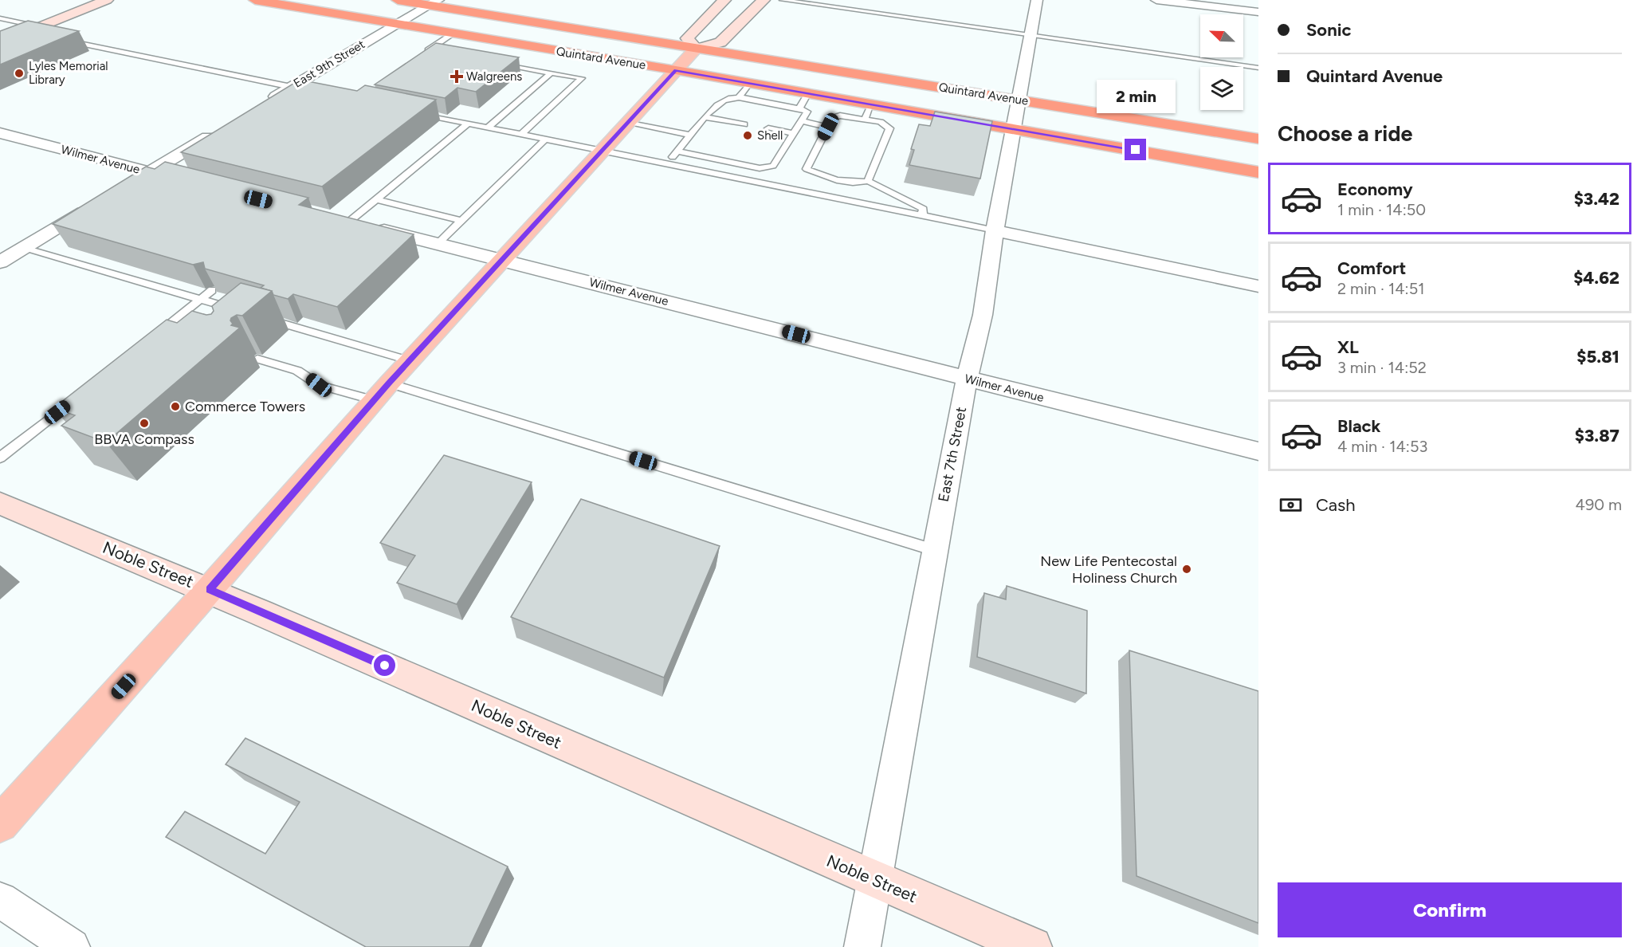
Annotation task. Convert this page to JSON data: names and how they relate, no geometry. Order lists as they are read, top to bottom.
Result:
{
  "streets": {
    "highway": ["Quintard Avenue"],
    "main road": ["Noble Street"],
    "street": ["East 9th Street", "Wilmer Avenue", "East 7th Street"]
  },
  "crossings": [
    ["Quintard Avenue", "East 9th Street"],
    ["Quintard Avenue", "East 7th Street"],
    ["Wilmer Avenue", "East 7th Street"],
    ["East 7th Street", "Noble Street"]
  ],
  "places": {
    "other": [
      "Lyles Memorial Library",
      "Shell",
      "Commerce Towers",
      "BBVA Compass",
      "New Life Pentecostal Holiness Church"
    ],
    "health": ["Walgreens"]
  },
  "north": "top left",
  "page": {
    "banner": ["Sonic", "Quintard Avenue"],
    "bubble": "2 min",
    "heading": "Choose a ride",
    "list": [
      {
        "name": "Economy",
        "note": "1 min · 14:50",
        "value": "$3.42"
      },
      {
        "name": "Comfort",
        "note": "2 min · 14:51",
        "value": "$4.62"
      },
      {
        "name": "XL",
        "note": "3 min · 14:52",
        "value": "$5.81"
      },
      {
        "name": "Black",
        "note": "4 min · 14:53",
        "value": "$3.87"
      }
    ],
    "pay": ["Cash", "490 m"],
    "buttons": "Confirm"
  }
}
